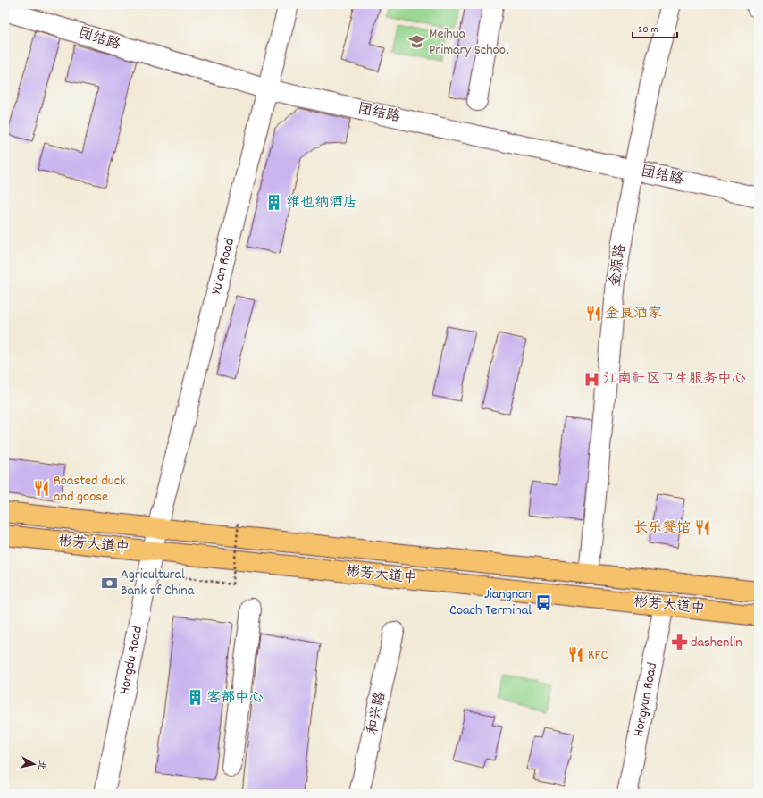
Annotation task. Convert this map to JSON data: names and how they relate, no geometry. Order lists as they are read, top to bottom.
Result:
{
  "streets": {
    "main road": ["彬芳大道中"],
    "street": [
      "团结路",
      "金源路",
      "Yu'an Road",
      "Hongdu Road",
      "Hongyun Road",
      "和兴路"
    ]
  },
  "crossings": [
    ["团结路", "金源路"],
    ["团结路", "Yu'an Road"],
    ["金源路", "彬芳大道中"],
    ["Yu'an Road", "彬芳大道中"],
    ["Yu'an Road", "Hongdu Road"],
    ["彬芳大道中", "Hongdu Road"],
    ["彬芳大道中", "Hongyun Road"]
  ],
  "places": {
    "school or university": ["Meihua Primary School"],
    "building": ["维也纳酒店", "客都中心"],
    "restaurant": [
      "金良酒家",
      "Roasted duck and goose",
      "长乐餐馆",
      "KFC"
    ],
    "hospital": ["江南社区卫生服务中心"],
    "bank": ["Agricultural Bank of China"],
    "bus stop": ["Jiangnan Coach Terminal"],
    "pharmacy": ["dashenlin"]
  },
  "scale_bar": "20 m",
  "north": "right"
}
